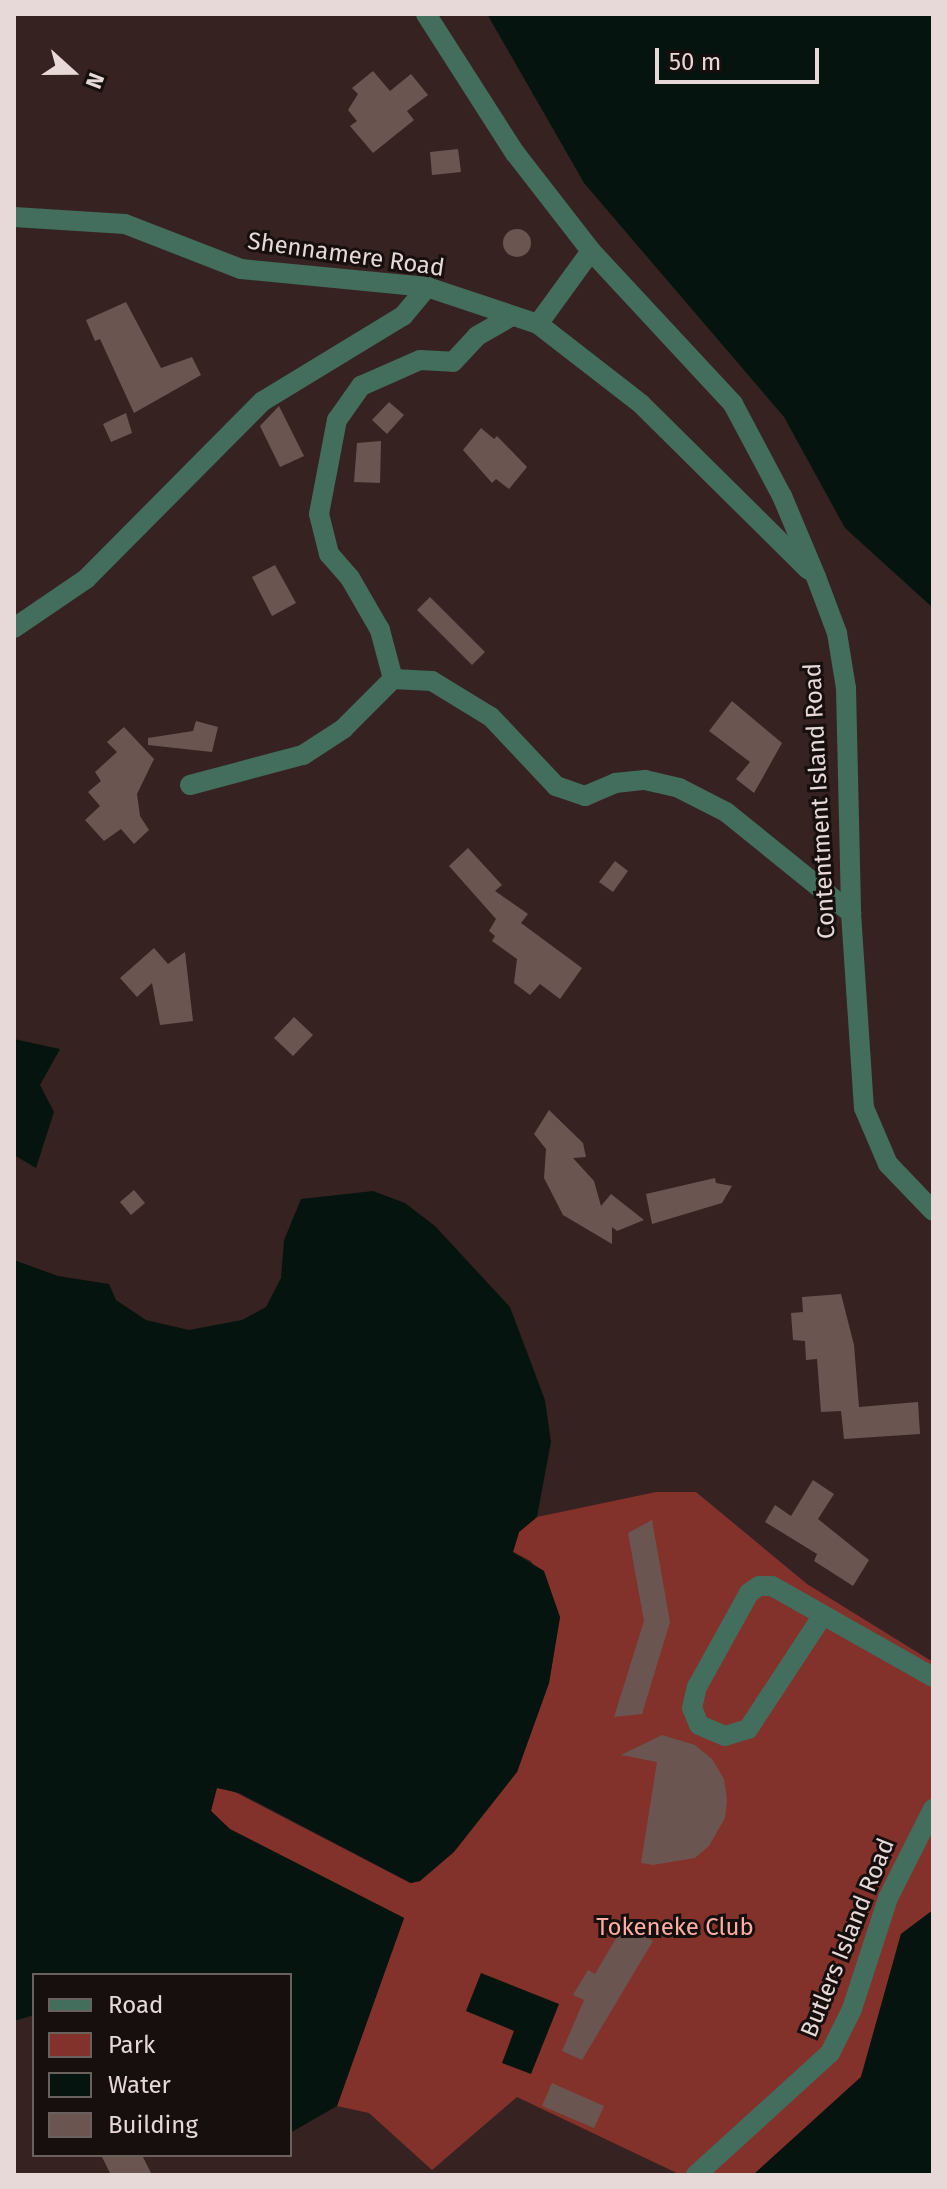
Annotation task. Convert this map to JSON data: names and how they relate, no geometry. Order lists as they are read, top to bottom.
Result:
{
  "streets": {
    "street": ["Shennamere Road", "Contentment Island Road", "Butlers Island Road"]
  },
  "crossings": [
    ["Shennamere Road", "Contentment Island Road"]
  ],
  "parks": ["Tokeneke Club"],
  "legend": [
    "Road",
    "Park",
    "Water",
    "Building"
  ],
  "scale_bar": "50 m",
  "north": "right"
}
